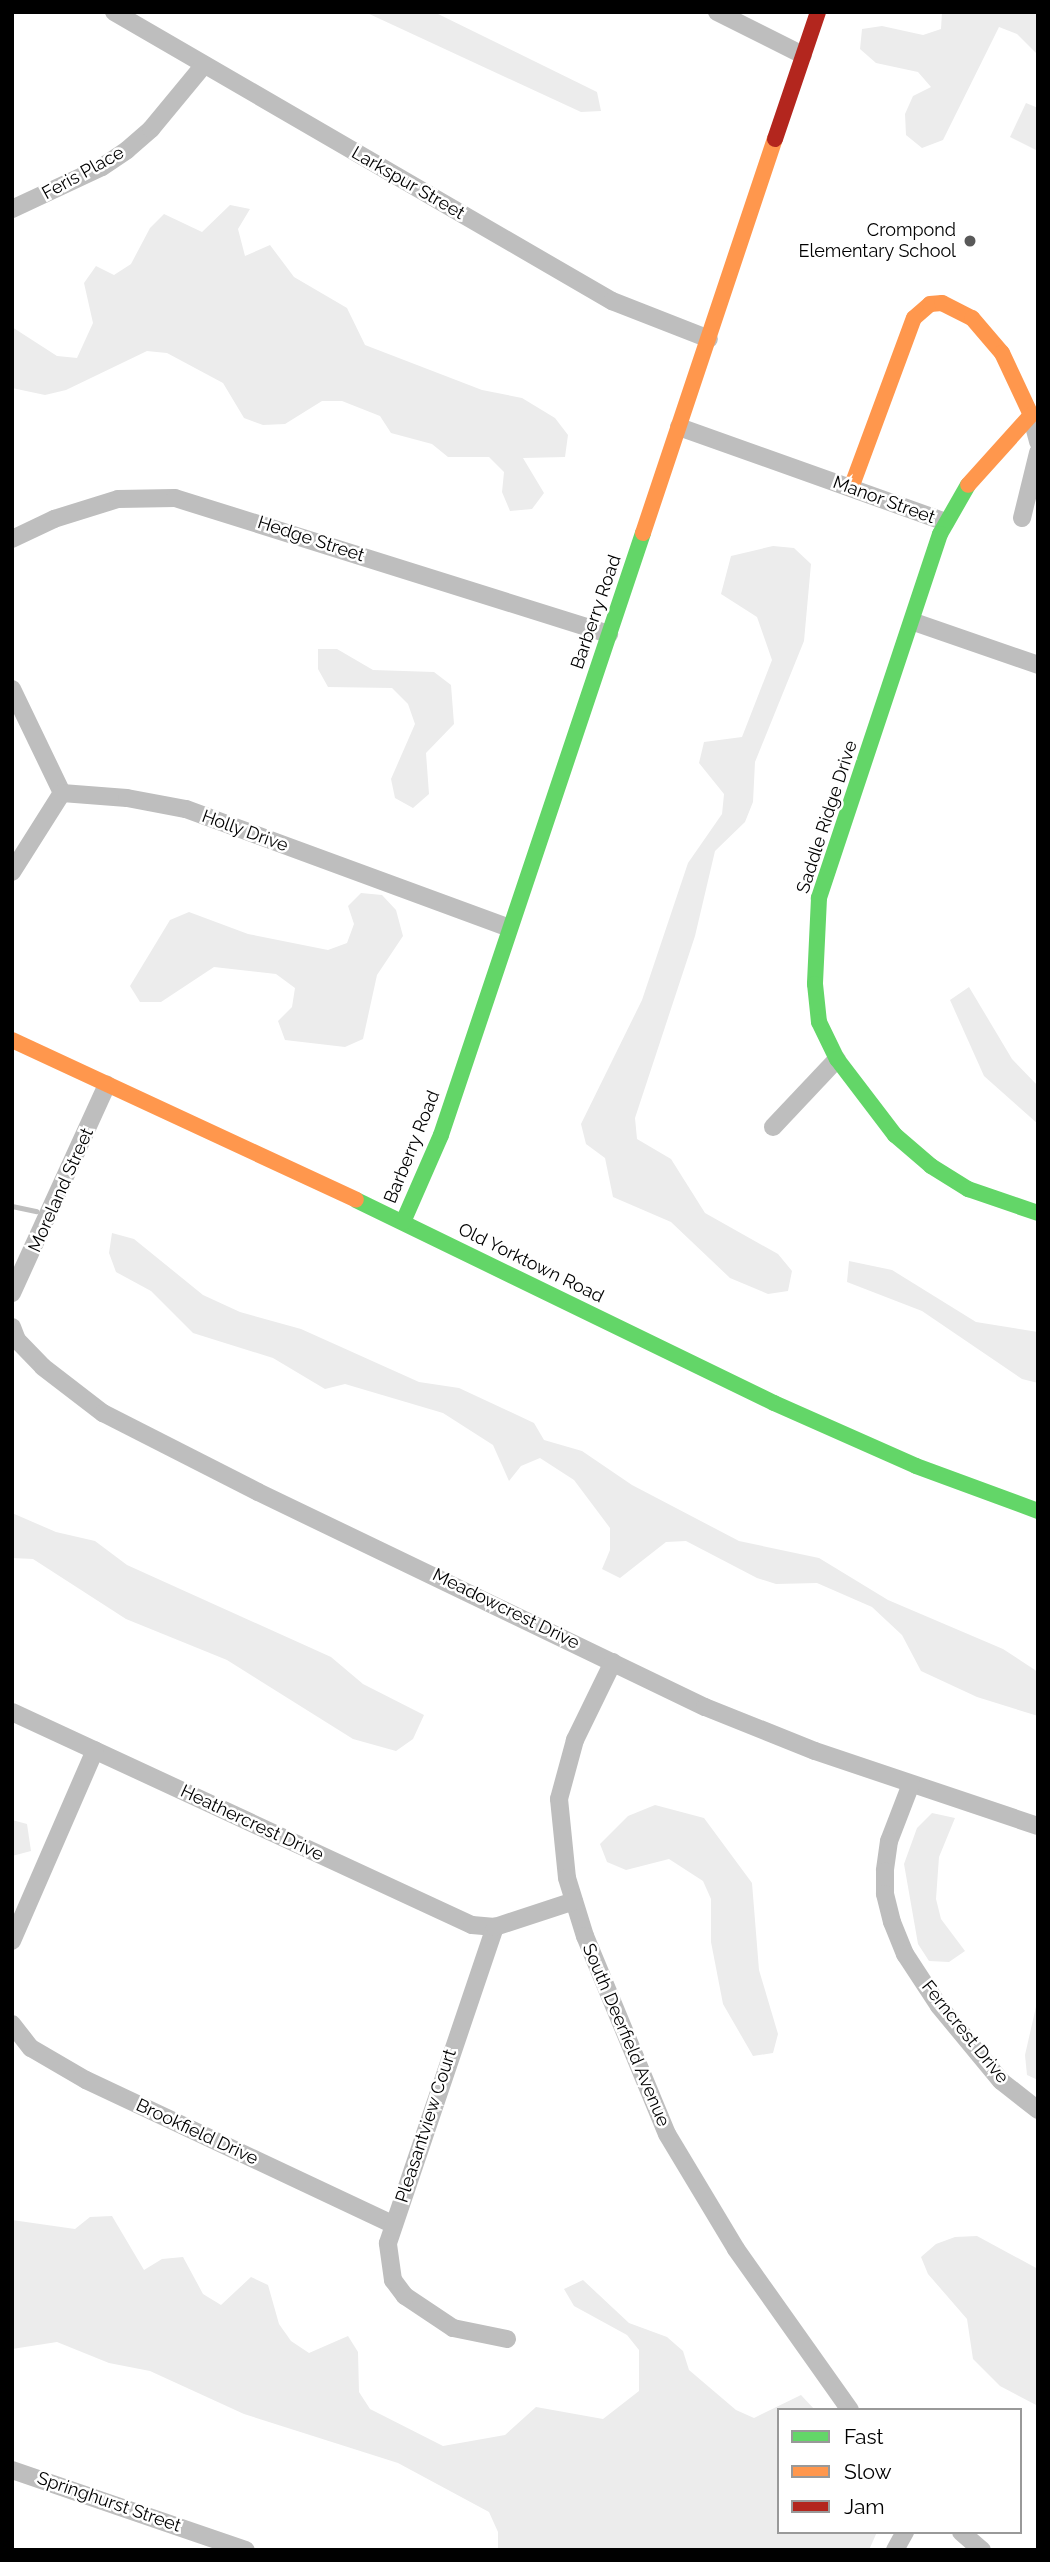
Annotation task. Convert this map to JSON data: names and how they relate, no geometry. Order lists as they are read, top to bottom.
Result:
{
  "streets": {
    "street": [
      "Feris Place",
      "Larkspur Street",
      "Manor Street",
      "Hedge Street",
      "Barberry Road",
      "Saddle Ridge Drive",
      "Holly Drive",
      "Moreland Street",
      "Old Yorktown Road",
      "Meadowcrest Drive",
      "Heathercrest Drive",
      "Ferncrest Drive",
      "South Deerfield Avenue",
      "Pleasantview Court",
      "Brookfield Drive",
      "Springhurst Street"
    ]
  },
  "crossings": [
    ["Feris Place", "Larkspur Street"],
    ["Larkspur Street", "Barberry Road"],
    ["Manor Street", "Barberry Road"],
    ["Manor Street", "Saddle Ridge Drive"],
    ["Hedge Street", "Barberry Road"],
    ["Barberry Road", "Holly Drive"],
    ["Barberry Road", "Old Yorktown Road"],
    ["Moreland Street", "Old Yorktown Road"],
    ["Meadowcrest Drive", "Ferncrest Drive"],
    ["Meadowcrest Drive", "South Deerfield Avenue"],
    ["Heathercrest Drive", "Pleasantview Court"],
    ["Pleasantview Court", "Brookfield Drive"]
  ],
  "places": ["Crompond Elementary School"],
  "legend": ["Fast", "Slow", "Jam"]
}
